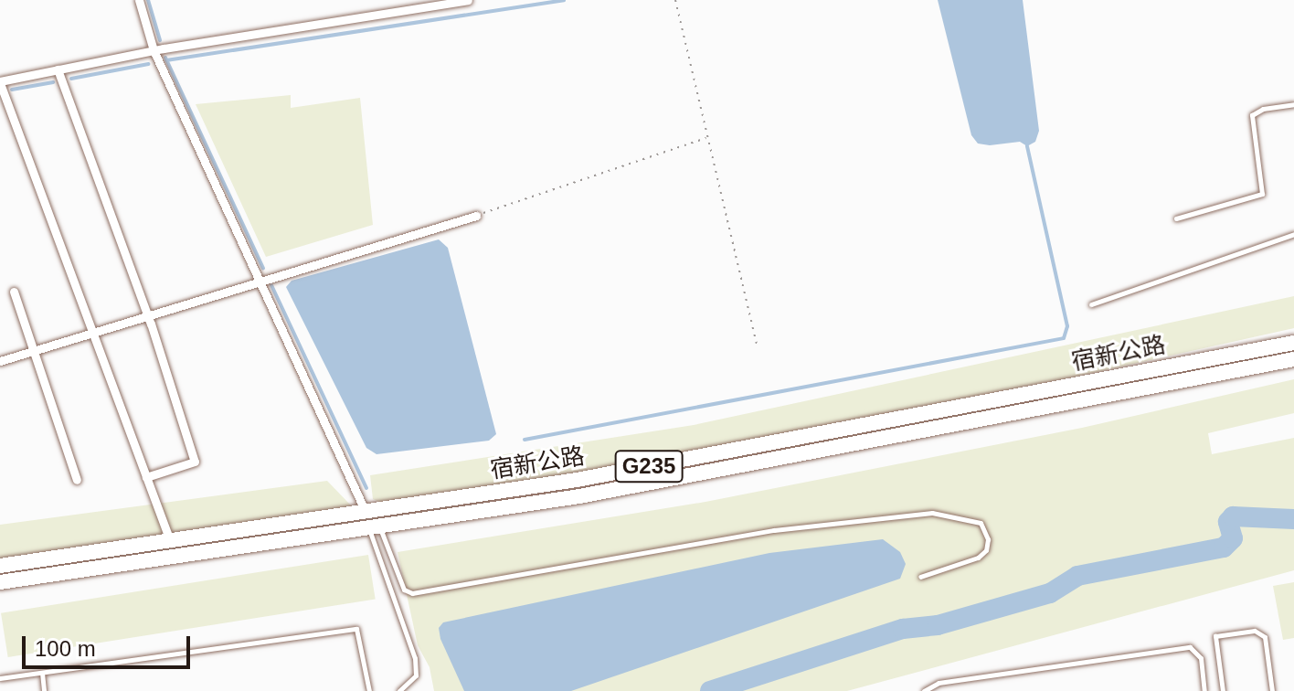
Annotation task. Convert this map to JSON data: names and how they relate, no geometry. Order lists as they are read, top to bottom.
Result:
{
  "streets": {
    "highway": ["宿新公路", "G235"]
  },
  "scale_bar": "100 m"
}
